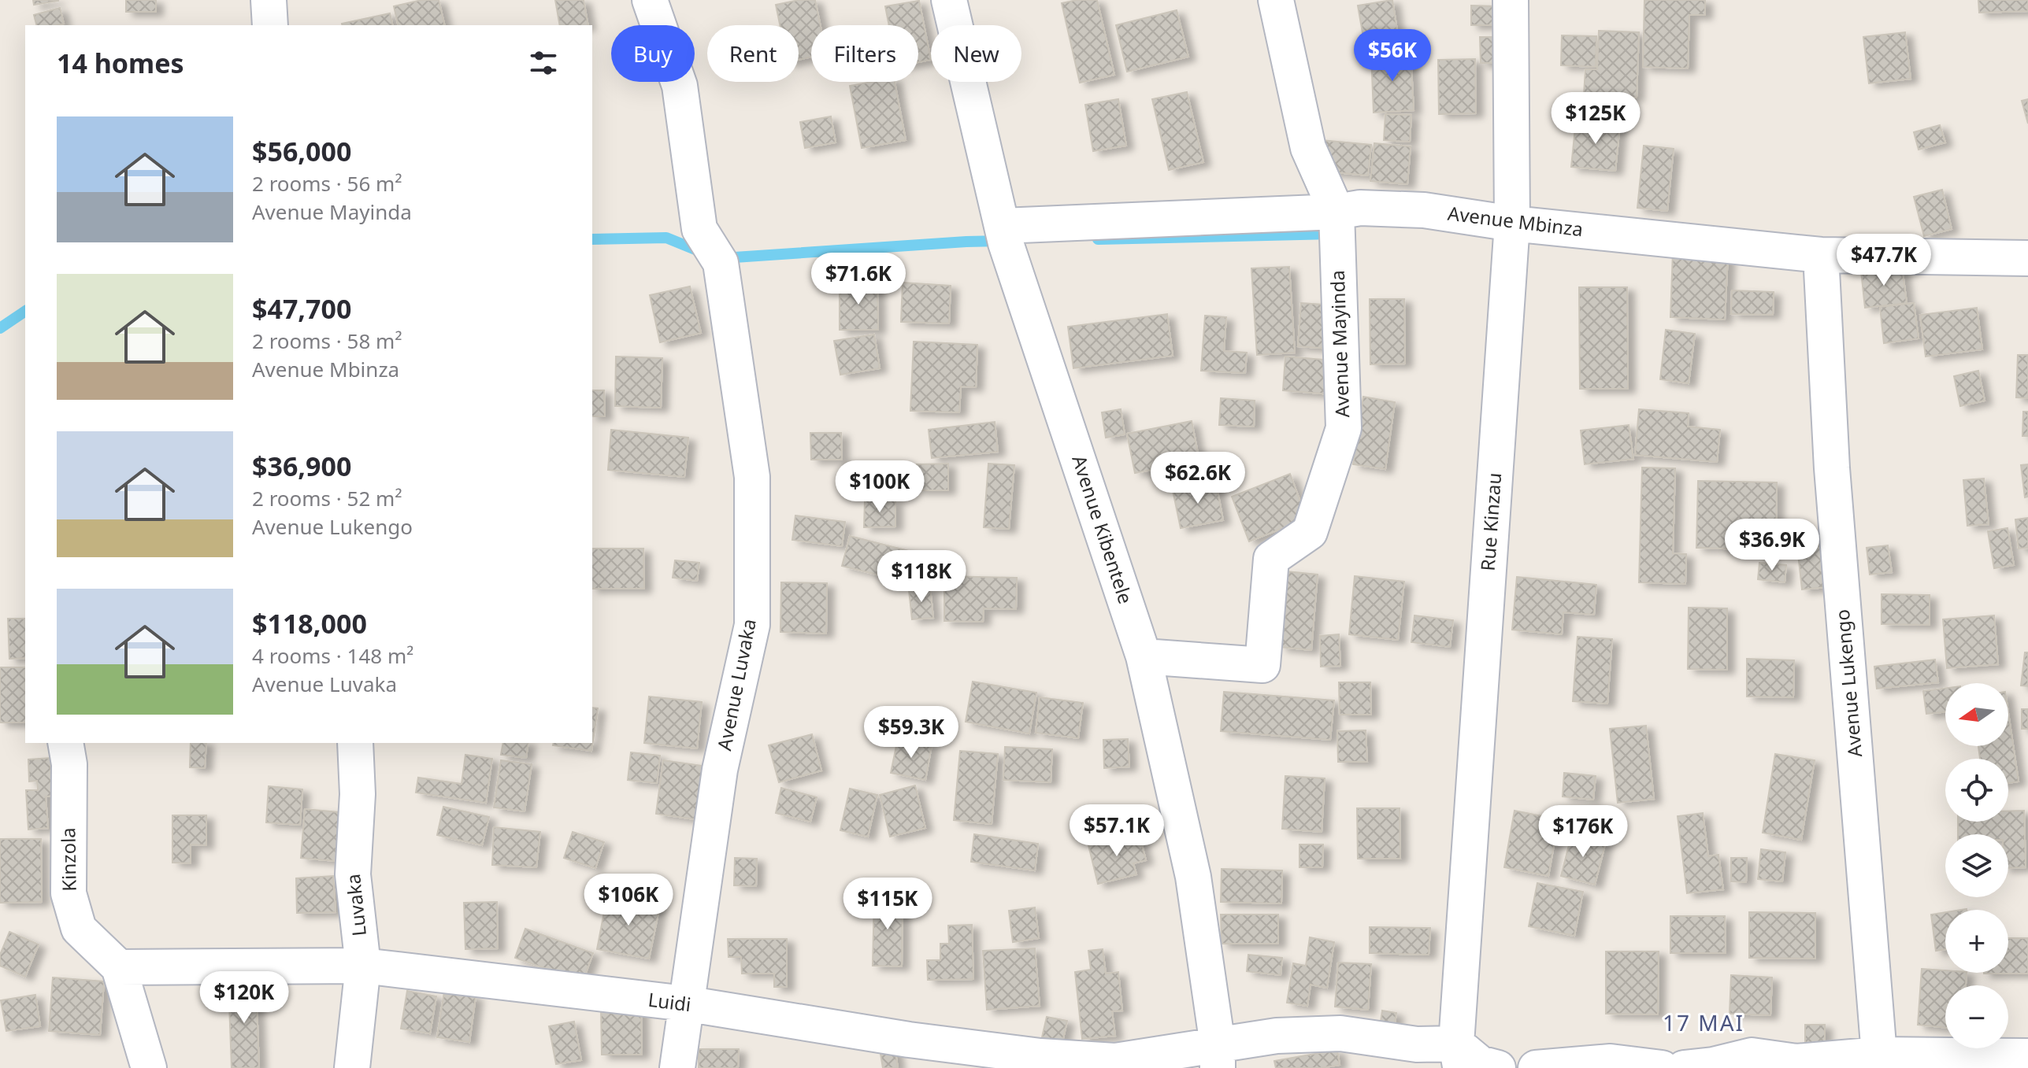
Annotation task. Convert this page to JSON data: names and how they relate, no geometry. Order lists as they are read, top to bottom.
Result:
{
  "streets": {
    "street": [
      "Avenue Mbinza",
      "Avenue Mayinda",
      "Rue Kinzau",
      "Avenue Kibentele",
      "Avenue Lukengo",
      "Avenue Luvaka",
      "Kinzola",
      "Luvaka",
      "Luidi"
    ]
  },
  "crossings": [
    ["Avenue Mbinza", "Avenue Mayinda"],
    ["Avenue Mbinza", "Rue Kinzau"],
    ["Avenue Mbinza", "Avenue Kibentele"],
    ["Avenue Mbinza", "Avenue Lukengo"],
    ["Avenue Mayinda", "Avenue Kibentele"],
    ["Rue Kinzau", "Luidi"],
    ["Avenue Kibentele", "Luidi"],
    ["Avenue Luvaka", "Luidi"],
    ["Kinzola", "Luidi"],
    ["Luvaka", "Luidi"]
  ],
  "districts": ["17 MAI"],
  "north": "left",
  "page": {
    "chip": [
      "Buy",
      "Rent",
      "Filters",
      "New"
    ],
    "heading": "14 homes",
    "price": [
      "$56K",
      "$125K",
      "$47.7K",
      "$71.6K",
      "$62.6K",
      "$100K",
      "$36.9K",
      "$118K",
      "$59.3K",
      "$57.1K",
      "$176K",
      "$106K",
      "$115K",
      "$120K"
    ],
    "list": [
      {
        "name": "$56,000",
        "note": "2 rooms · 56 m² · Avenue Mayinda"
      },
      {
        "name": "$47,700",
        "note": "2 rooms · 58 m² · Avenue Mbinza"
      },
      {
        "name": "$36,900",
        "note": "2 rooms · 52 m² · Avenue Lukengo"
      },
      {
        "name": "$118,000",
        "note": "4 rooms · 148 m² · Avenue Luvaka"
      }
    ],
    "map_buttons": ["+", "−"]
  }
}
